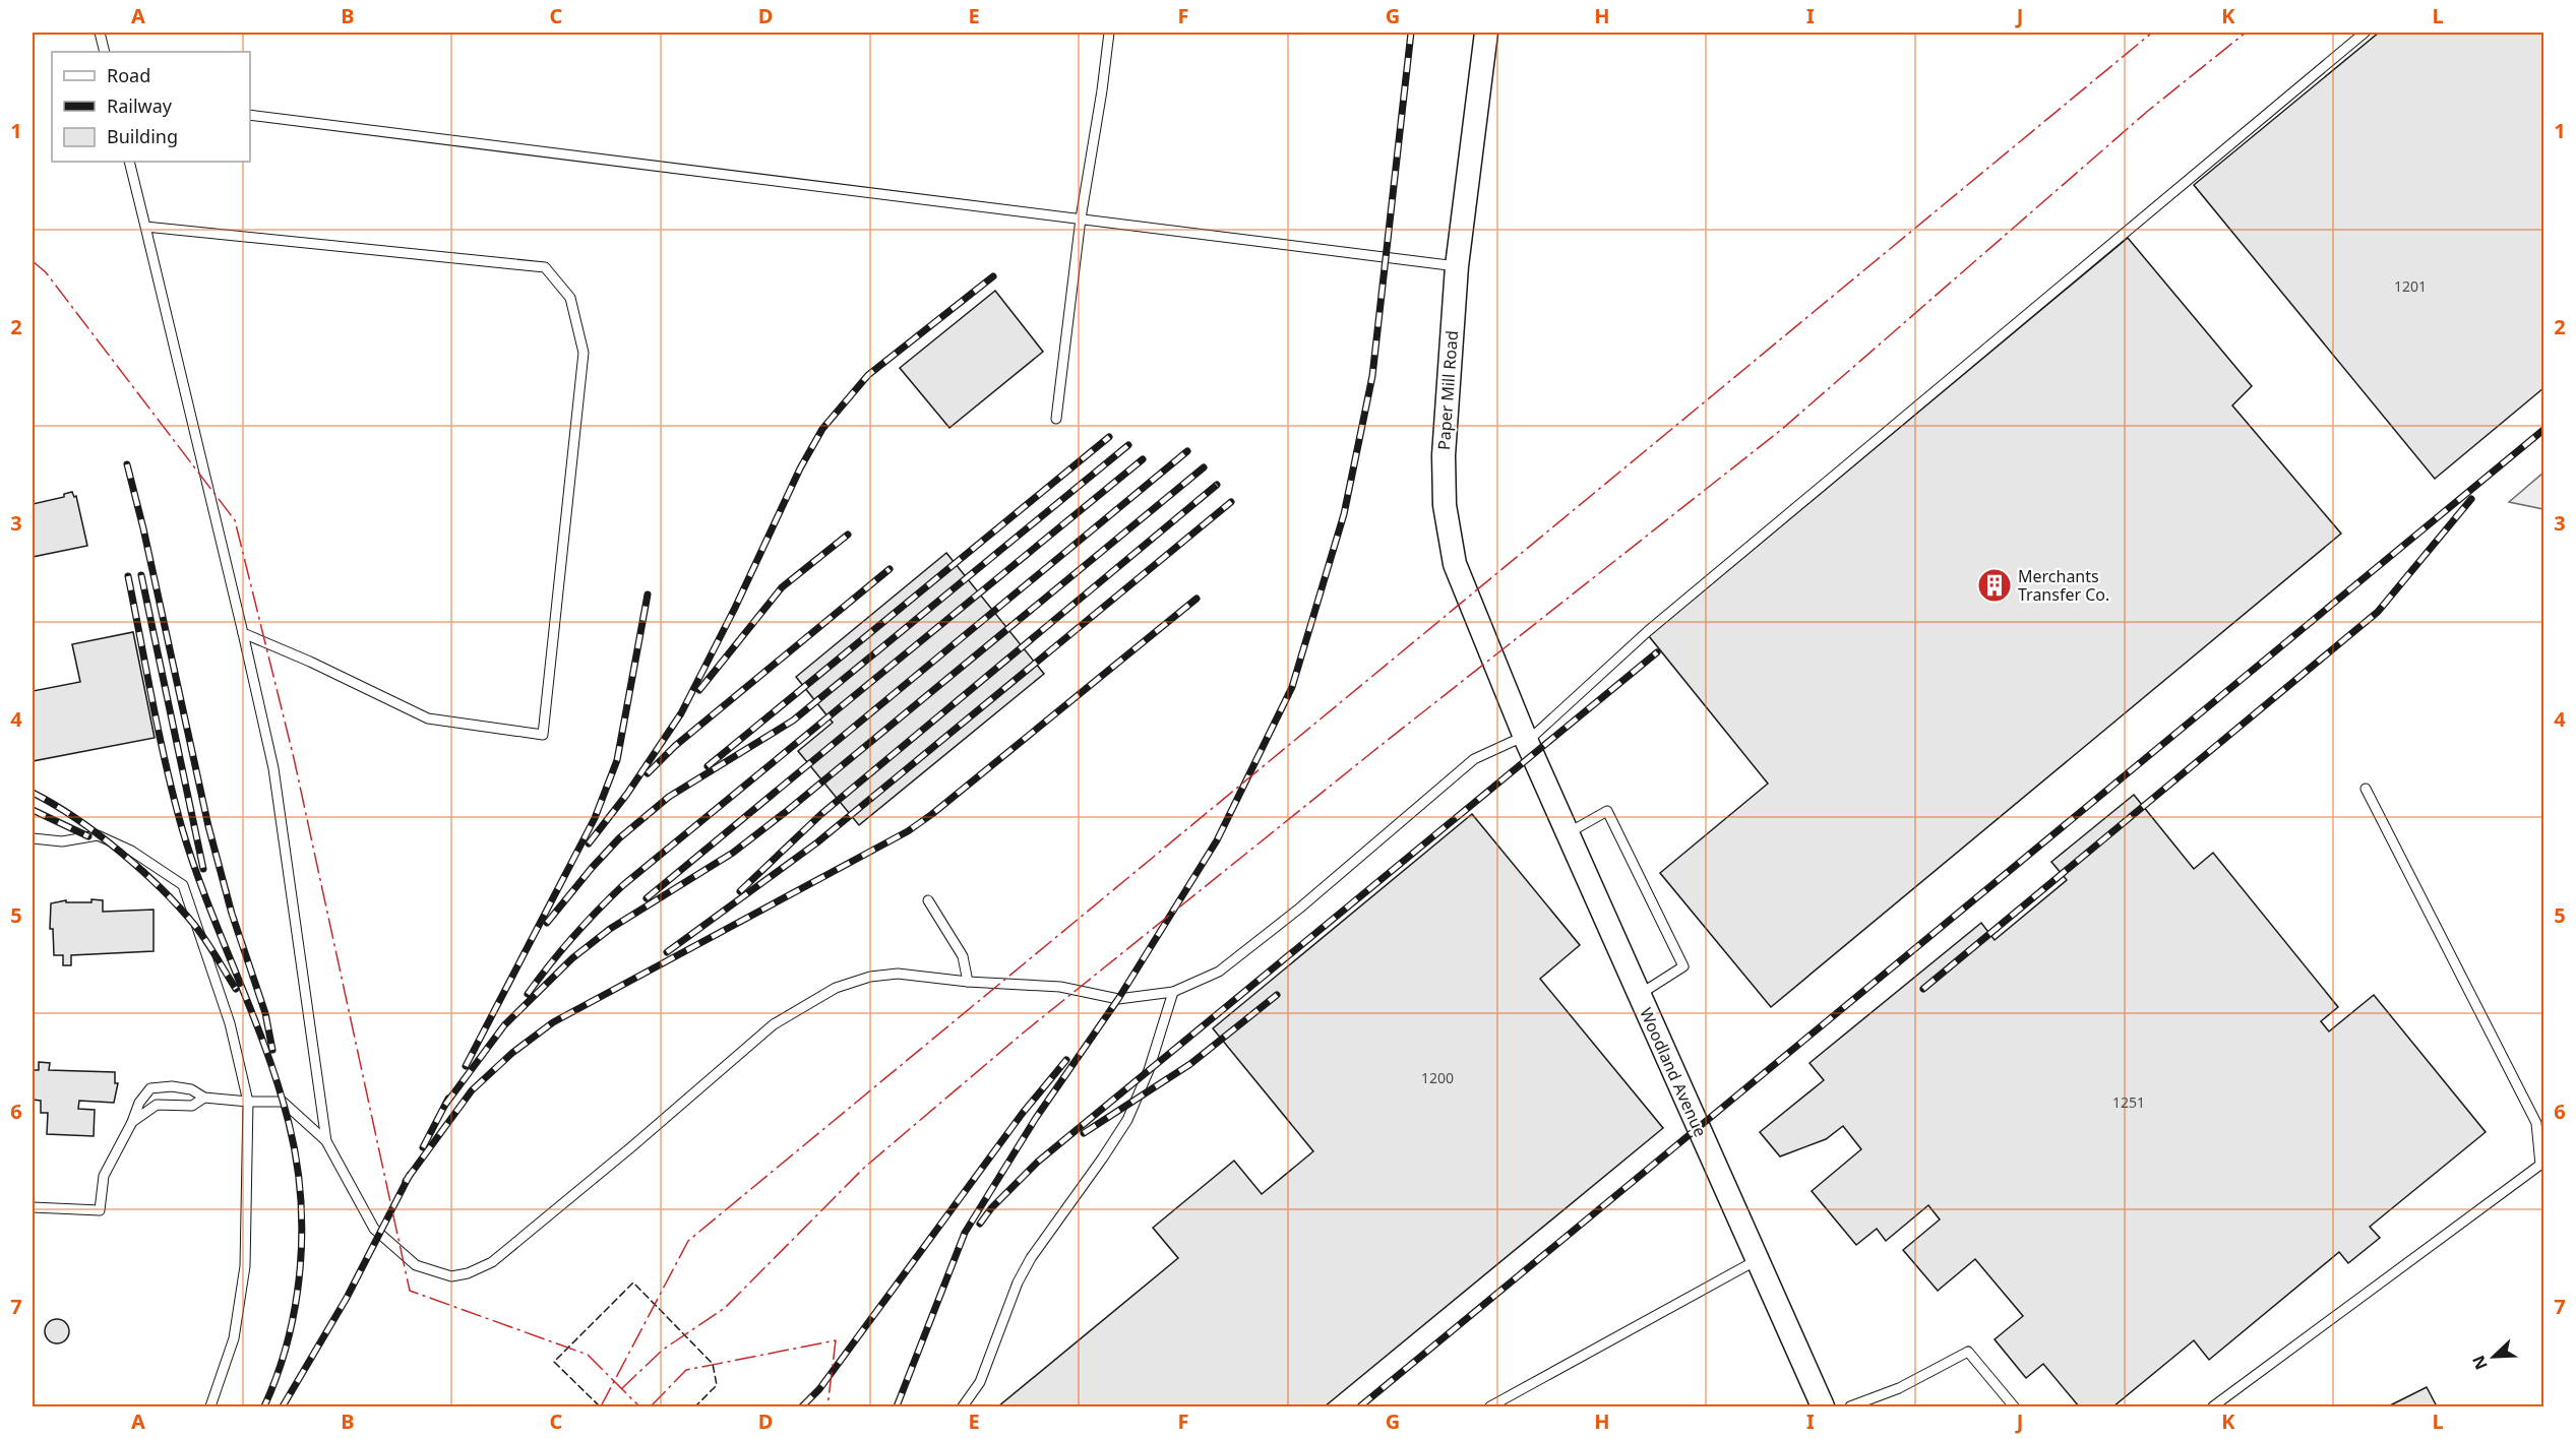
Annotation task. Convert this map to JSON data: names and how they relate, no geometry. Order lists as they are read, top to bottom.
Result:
{
  "streets": {
    "street": ["Paper Mill Road", "Woodland Avenue"]
  },
  "crossings": [
    ["Paper Mill Road", "Woodland Avenue"]
  ],
  "places": {
    "building": ["Merchants Transfer Co."]
  },
  "house_numbers": ["1201", "1200", "1251"],
  "legend": ["Road", "Railway", "Building"],
  "north": "bottom left",
  "grid": {
    "columns": [
      "A",
      "B",
      "C",
      "D",
      "E",
      "F",
      "G",
      "H",
      "I",
      "J",
      "K",
      "L"
    ],
    "rows": [
      "1",
      "2",
      "3",
      "4",
      "5",
      "6",
      "7"
    ]
  }
}
